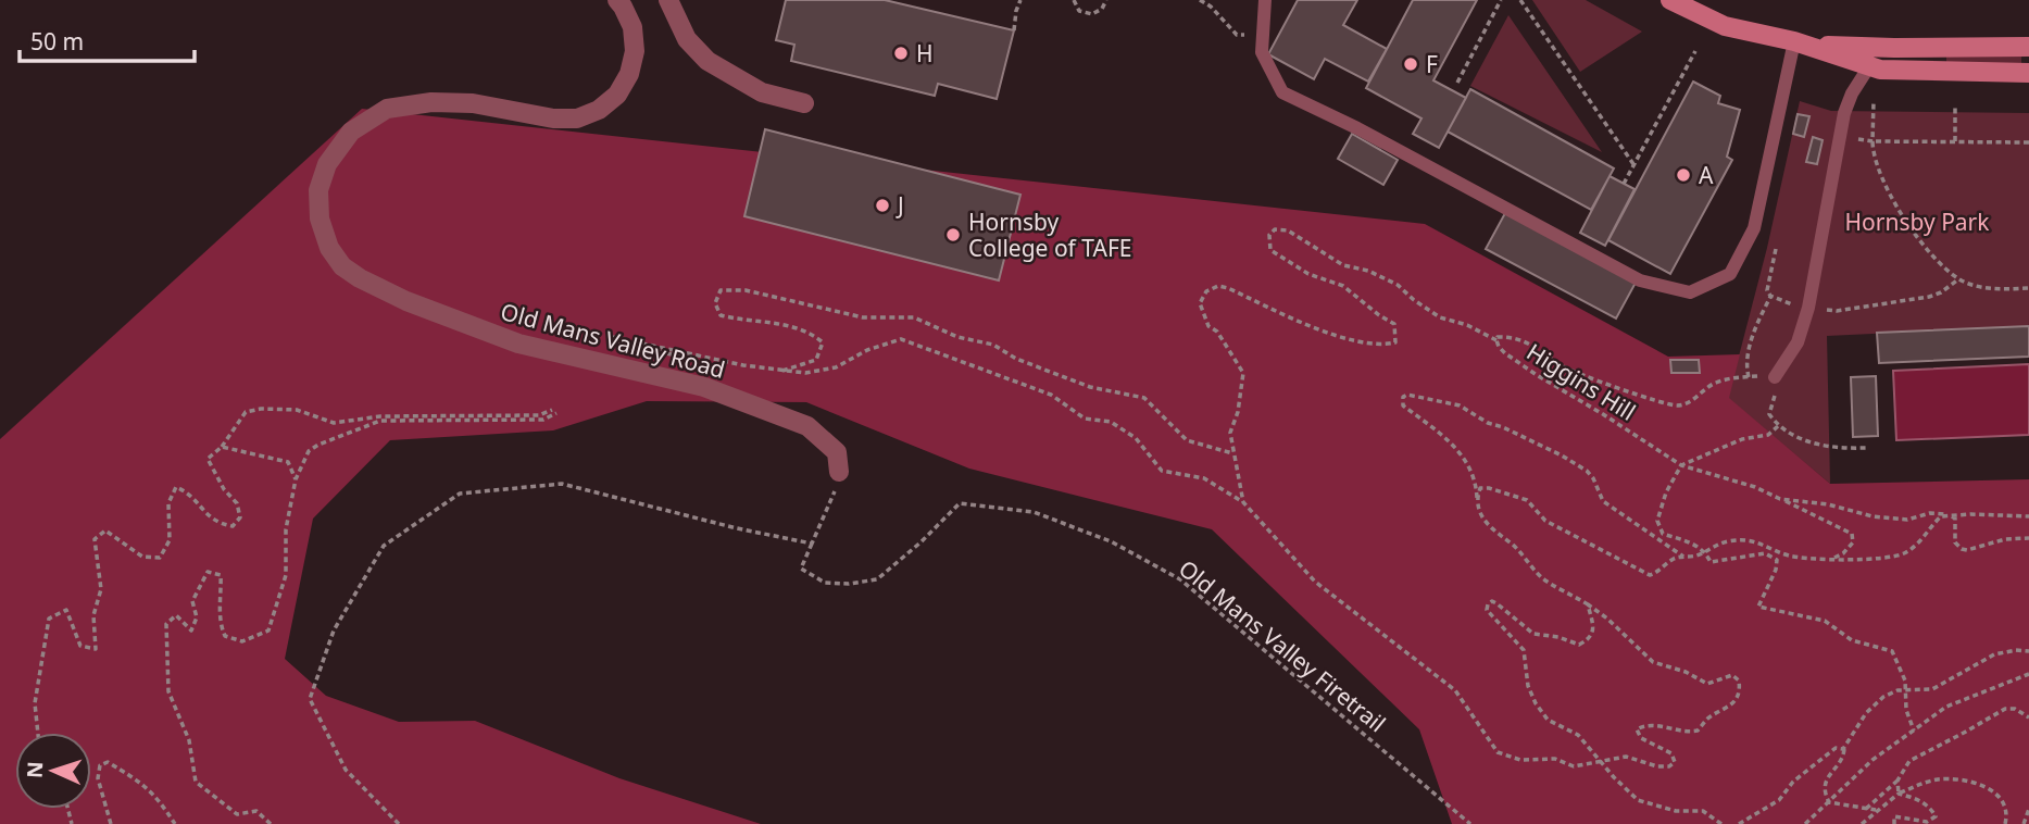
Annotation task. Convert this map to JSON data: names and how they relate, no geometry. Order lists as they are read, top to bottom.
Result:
{
  "streets": {
    "street": ["Old Mans Valley Road"],
    "path": ["Higgins Hill", "Old Mans Valley Firetrail"]
  },
  "parks": ["Hornsby Park"],
  "places": [
    "H",
    "F",
    "A",
    "J",
    "Hornsby College of TAFE"
  ],
  "scale_bar": "50 m",
  "north": "left"
}
